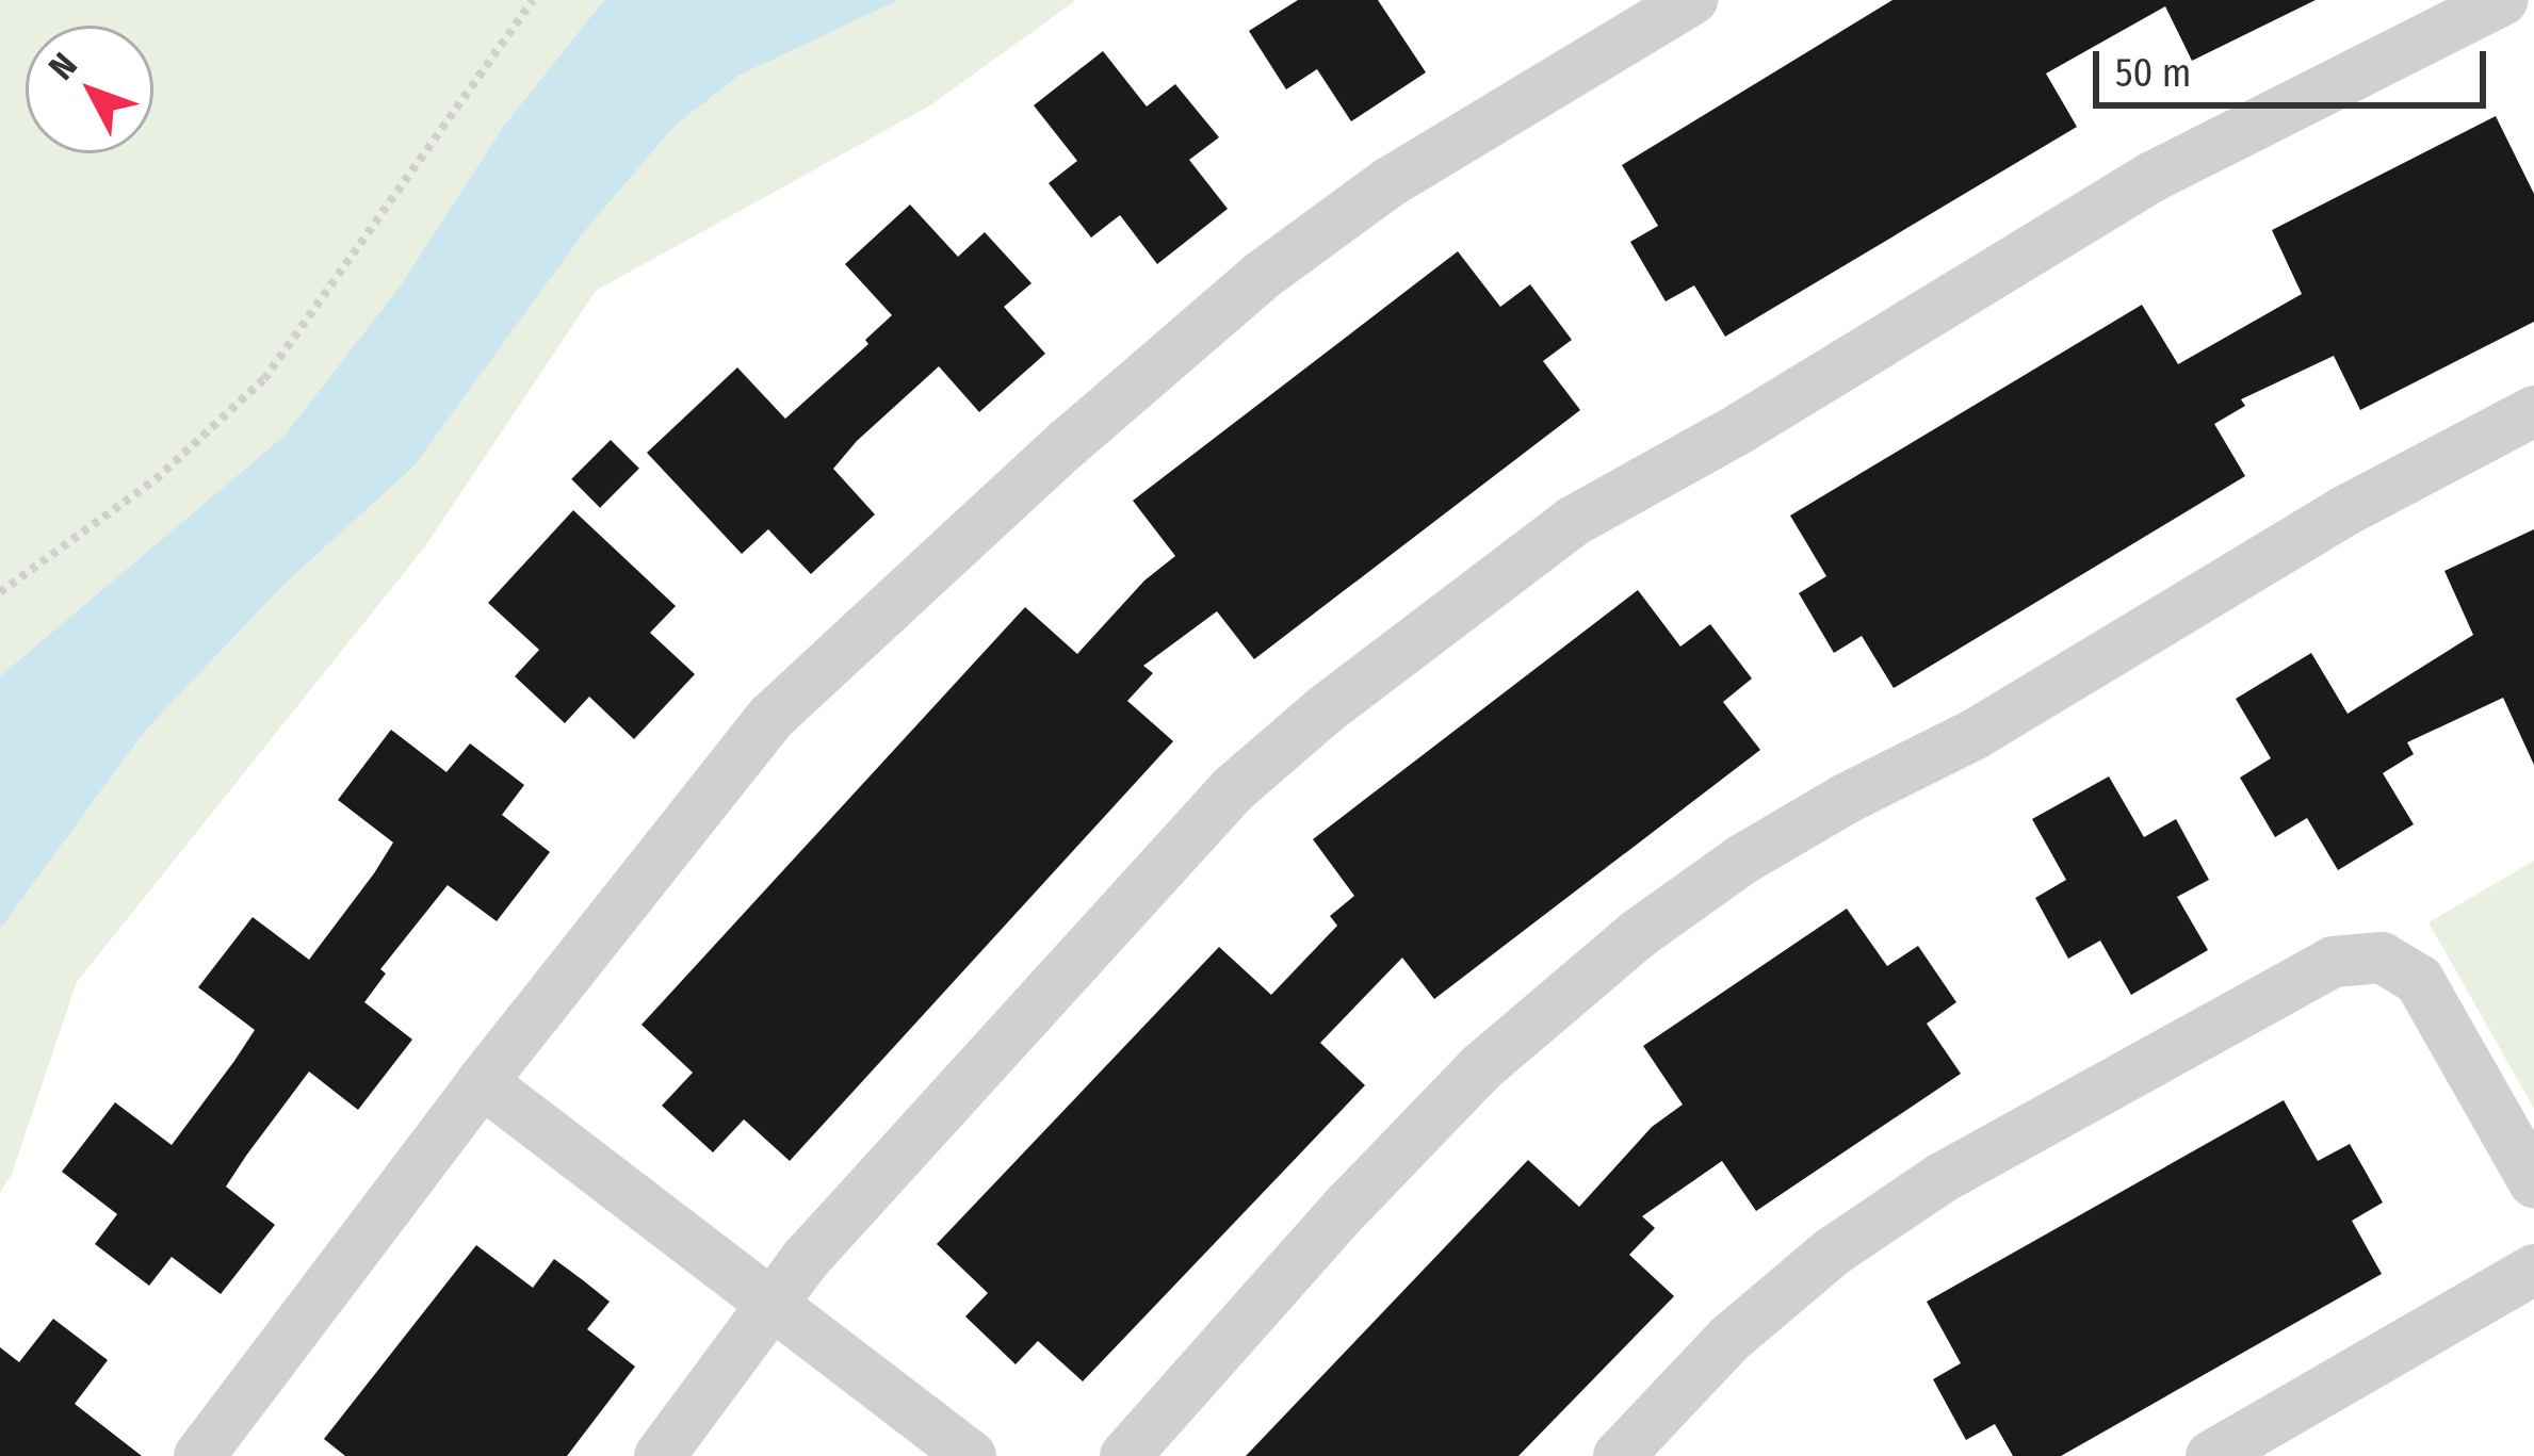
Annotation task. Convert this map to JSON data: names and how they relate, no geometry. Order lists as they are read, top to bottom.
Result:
{
  "scale_bar": "50 m",
  "north": "top left"
}
